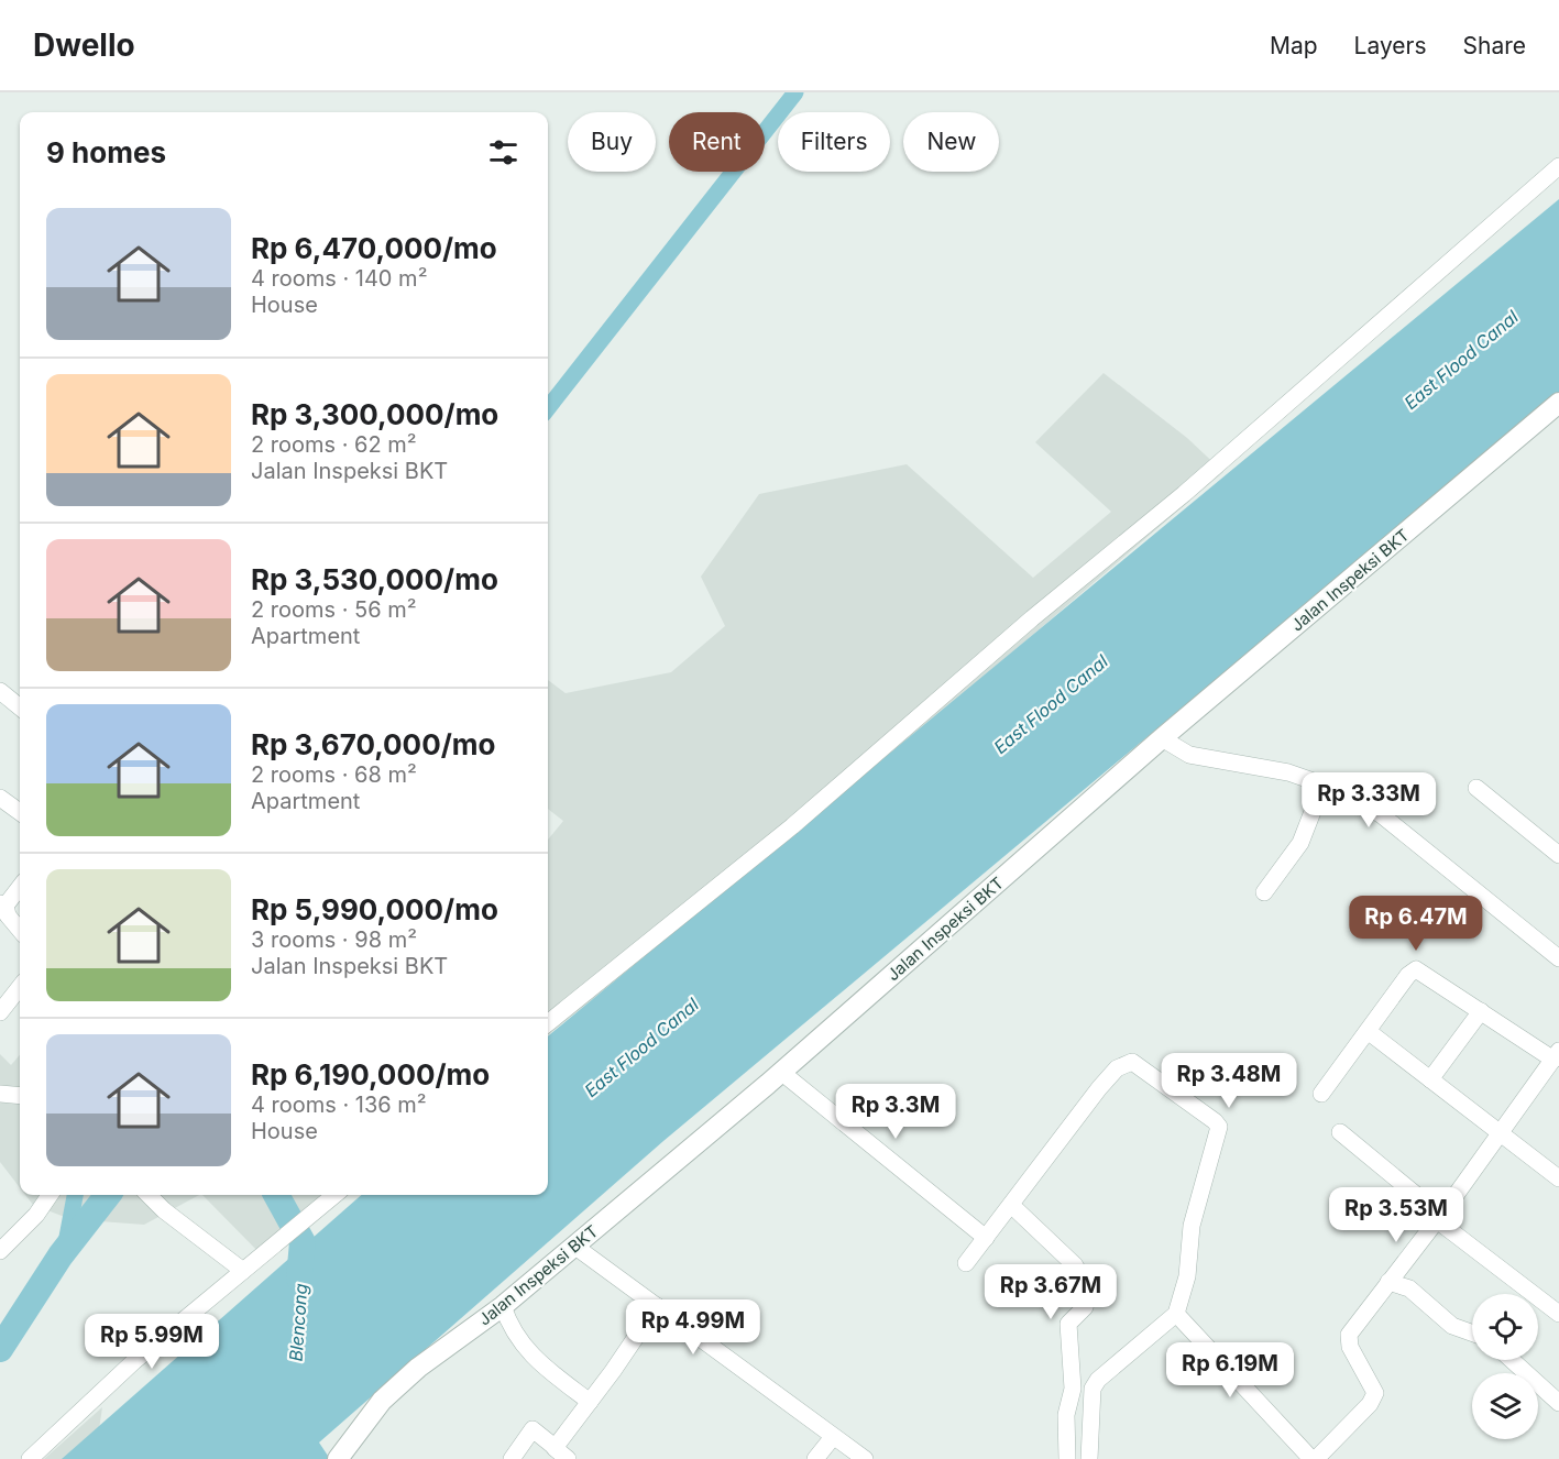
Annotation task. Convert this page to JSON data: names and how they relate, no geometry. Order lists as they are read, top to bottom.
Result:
{
  "streets": {
    "street": ["Jalan Inspeksi BKT"]
  },
  "water": ["East Flood Canal", "Blencong"],
  "page": {
    "header": "Dwello",
    "nav": ["Map", "Layers", "Share"],
    "chip": [
      "Buy",
      "Rent",
      "Filters",
      "New"
    ],
    "heading": "9 homes",
    "list": [
      {
        "name": "Rp 6,470,000/mo",
        "note": "4 rooms · 140 m² · House"
      },
      {
        "name": "Rp 3,300,000/mo",
        "note": "2 rooms · 62 m² · Jalan Inspeksi BKT"
      },
      {
        "name": "Rp 3,530,000/mo",
        "note": "2 rooms · 56 m² · Apartment"
      },
      {
        "name": "Rp 3,670,000/mo",
        "note": "2 rooms · 68 m² · Apartment"
      },
      {
        "name": "Rp 5,990,000/mo",
        "note": "3 rooms · 98 m² · Jalan Inspeksi BKT"
      },
      {
        "name": "Rp 6,190,000/mo",
        "note": "4 rooms · 136 m² · House"
      }
    ],
    "price": [
      "Rp 3.33M",
      "Rp 6.47M",
      "Rp 3.48M",
      "Rp 3.3M",
      "Rp 3.53M",
      "Rp 3.67M",
      "Rp 4.99M",
      "Rp 5.99M",
      "Rp 6.19M"
    ]
  }
}
